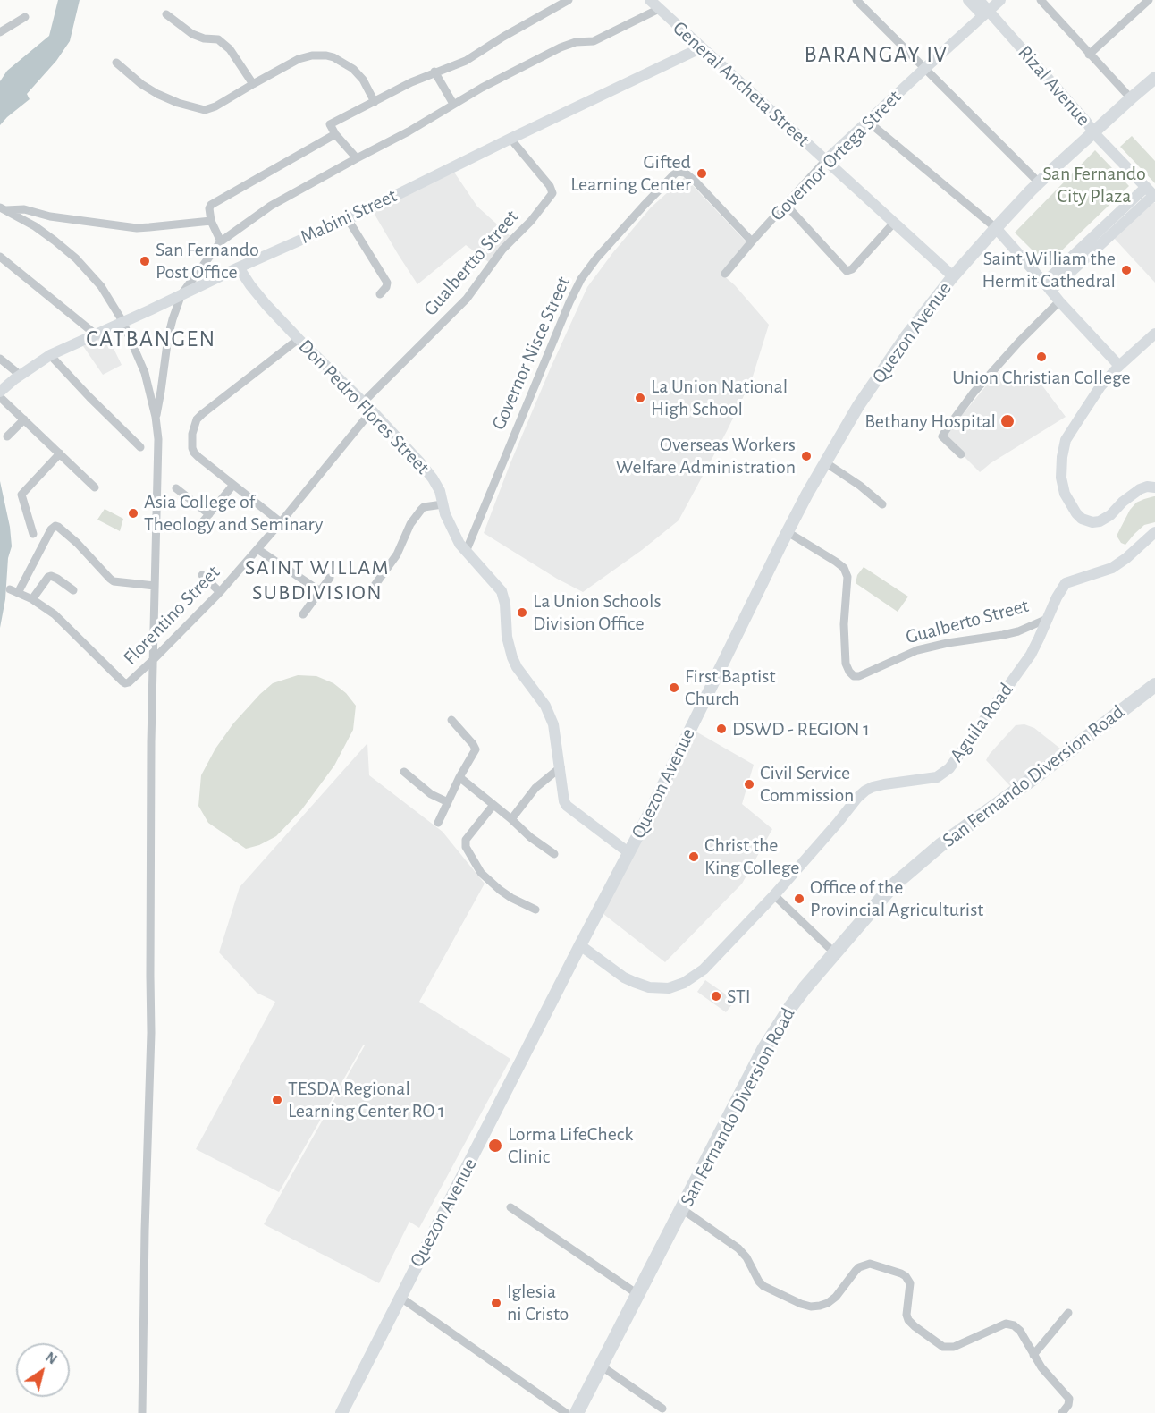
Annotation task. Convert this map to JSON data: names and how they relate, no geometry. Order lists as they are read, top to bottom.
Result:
{
  "streets": {
    "highway": ["San Fernando Diversion Road"],
    "main road": ["Quezon Avenue"],
    "street": [
      "General Ancheta Street",
      "Rizal Avenue",
      "Governor Ortega Street",
      "Mabini Street",
      "Gualbertto Street",
      "Governor Nisce Street",
      "Don Pedro Flores Street",
      "Florentino Street",
      "Gualberto Street",
      "Aguila Road"
    ]
  },
  "crossings": [
    ["General Ancheta Street", "Governor Ortega Street"],
    ["General Ancheta Street", "Mabini Street"],
    ["General Ancheta Street", "Quezon Avenue"],
    ["Rizal Avenue", "Governor Ortega Street"],
    ["Rizal Avenue", "Quezon Avenue"],
    ["Governor Ortega Street", "Governor Nisce Street"],
    ["Mabini Street", "Gualbertto Street"],
    ["Mabini Street", "Don Pedro Flores Street"],
    ["Gualbertto Street", "Don Pedro Flores Street"],
    ["Quezon Avenue", "Don Pedro Flores Street"],
    ["Quezon Avenue", "Gualberto Street"],
    ["Quezon Avenue", "Aguila Road"],
    ["Governor Nisce Street", "Don Pedro Flores Street"],
    ["Don Pedro Flores Street", "Florentino Street"],
    ["Gualberto Street", "Aguila Road"]
  ],
  "districts": ["BARANGAY IV", "CATBANGEN", "SAINT WILLAM SUBDIVISION"],
  "parks": ["San Fernando City Plaza"],
  "places": [
    "Gifted Learning Center",
    "San Fernando Post Office",
    "Saint William the Hermit Cathedral",
    "Union Christian College",
    "La Union National High School",
    "Bethany Hospital",
    "Overseas Workers Welfare Administration",
    "Asia College of Theology and Seminary",
    "La Union Schools Division Office",
    "First Baptist Church",
    "DSWD - REGION 1",
    "Civil Service Commission",
    "Christ the King College",
    "Office of the Provincial Agriculturist",
    "STI",
    "TESDA Regional Learning Center RO 1",
    "Lorma LifeCheck Clinic",
    "Iglesia ni Cristo"
  ],
  "north": "top right"
}
